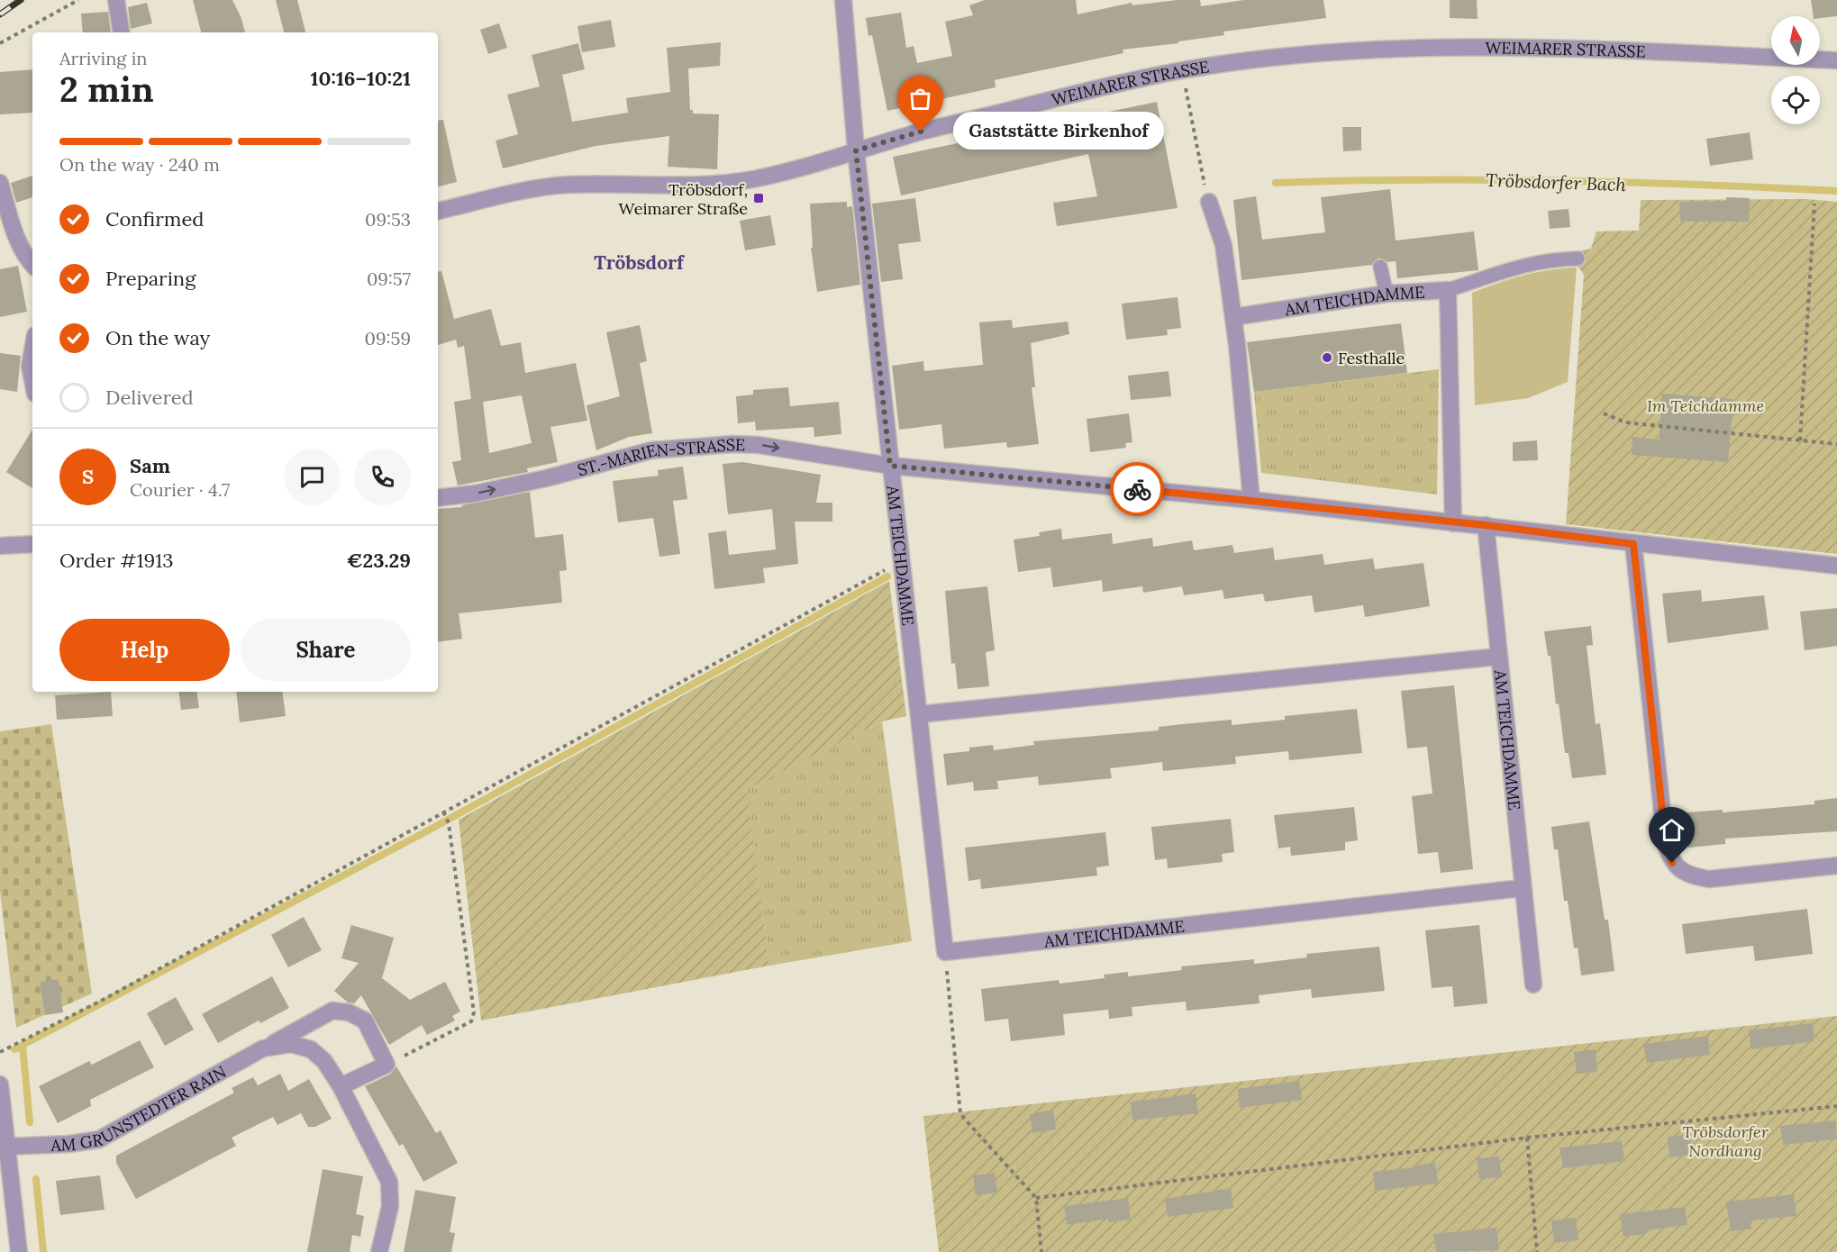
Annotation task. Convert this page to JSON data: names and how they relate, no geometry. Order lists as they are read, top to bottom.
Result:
{
  "streets": {
    "street": [
      "WEIMARER STRASSE",
      "AM TEICHDAMME",
      "ST.-MARIEN-STRASSE",
      "AM GRUNSTEDTER RAIN"
    ]
  },
  "crossings": [
    ["AM TEICHDAMME", "ST.-MARIEN-STRASSE"]
  ],
  "one_way": ["ST.-MARIEN-STRASSE"],
  "districts": ["Tröbsdorf"],
  "water": ["Tröbsdorfer Bach"],
  "parks": ["Im Teichdamme", "Tröbsdorfer Nordhang"],
  "places": {
    "other": ["Gaststätte Birkenhof", "Festhalle"],
    "transit": ["Tröbsdorf, Weimarer Straße"]
  },
  "north": "top",
  "page": {
    "heading": ["2 min", "Arriving in", "10:16–10:21"],
    "panel": [
      "Sam",
      "Courier · 4.7",
      "Order #1913",
      "€23.29"
    ],
    "bubble": "Gaststätte Birkenhof",
    "bar": "On the way · 240 m",
    "list": [
      ["Confirmed", "09:53"],
      ["Preparing", "09:57"],
      ["On the way", "09:59"],
      "Delivered"
    ],
    "round": "S",
    "buttons": ["Help", "Share"]
  }
}
